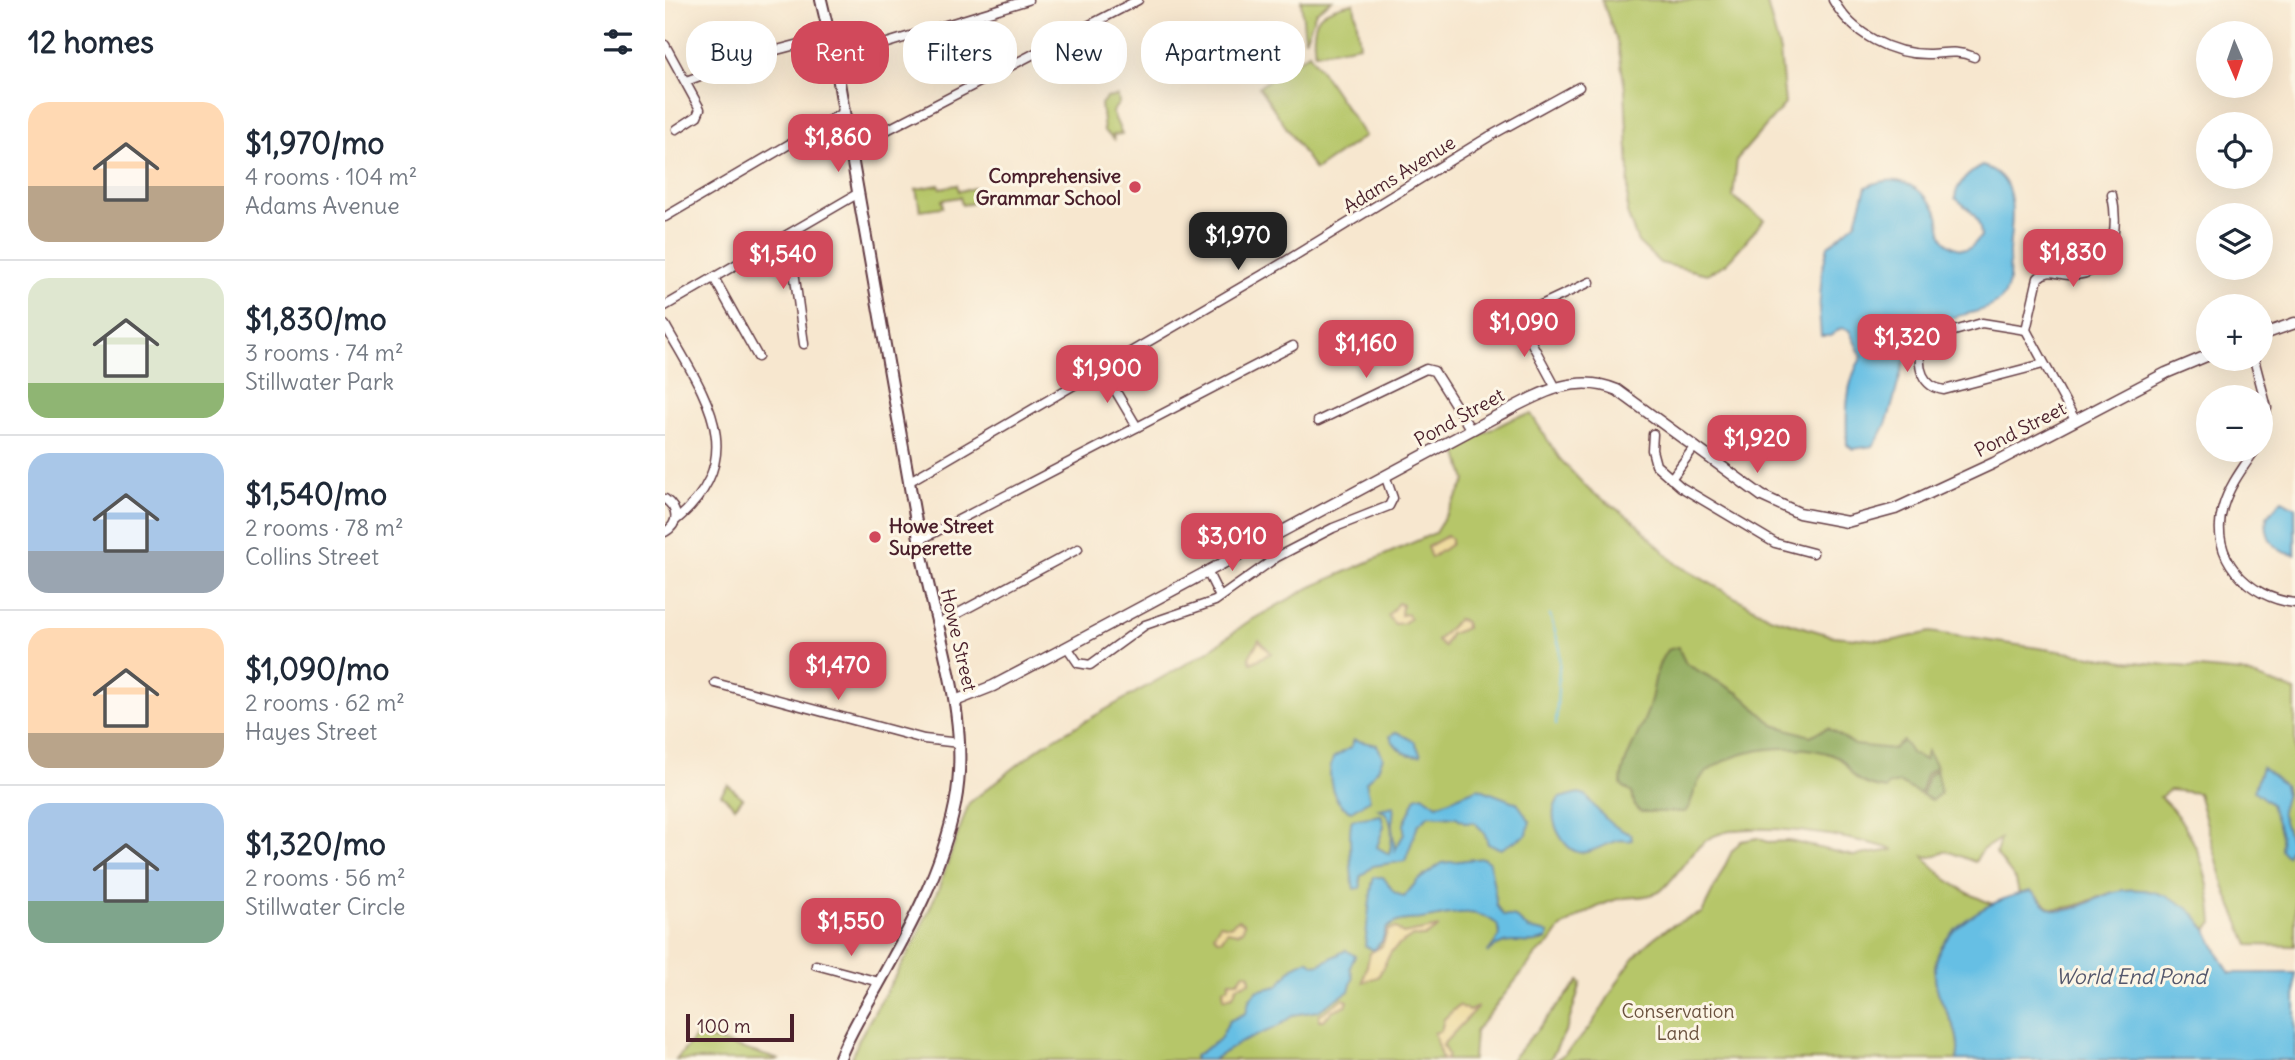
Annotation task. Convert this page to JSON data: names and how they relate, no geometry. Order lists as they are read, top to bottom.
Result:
{
  "streets": {
    "main road": ["Howe Street"],
    "street": ["Adams Avenue", "Pond Street"]
  },
  "crossings": [
    ["Adams Avenue", "Howe Street"],
    ["Pond Street", "Howe Street"]
  ],
  "water": ["World End Pond"],
  "parks": ["Conservation Land"],
  "places": ["Comprehensive Grammar School", "Howe Street Superette"],
  "scale_bar": "100 m",
  "north": "bottom",
  "page": {
    "heading": "12 homes",
    "map_buttons": ["+", "−"],
    "chip": [
      "Buy",
      "Rent",
      "Filters",
      "New",
      "Apartment"
    ],
    "list": [
      {
        "name": "$1,970/mo",
        "note": "4 rooms · 104 m² · Adams Avenue"
      },
      {
        "name": "$1,830/mo",
        "note": "3 rooms · 74 m² · Stillwater Park"
      },
      {
        "name": "$1,540/mo",
        "note": "2 rooms · 78 m² · Collins Street"
      },
      {
        "name": "$1,090/mo",
        "note": "2 rooms · 62 m² · Hayes Street"
      },
      {
        "name": "$1,320/mo",
        "note": "2 rooms · 56 m² · Stillwater Circle"
      }
    ],
    "price": [
      "$1,860",
      "$1,970",
      "$1,830",
      "$1,540",
      "$1,090",
      "$1,320",
      "$1,160",
      "$1,900",
      "$1,920",
      "$3,010",
      "$1,470",
      "$1,550"
    ],
    "scale": "100 m"
  }
}
